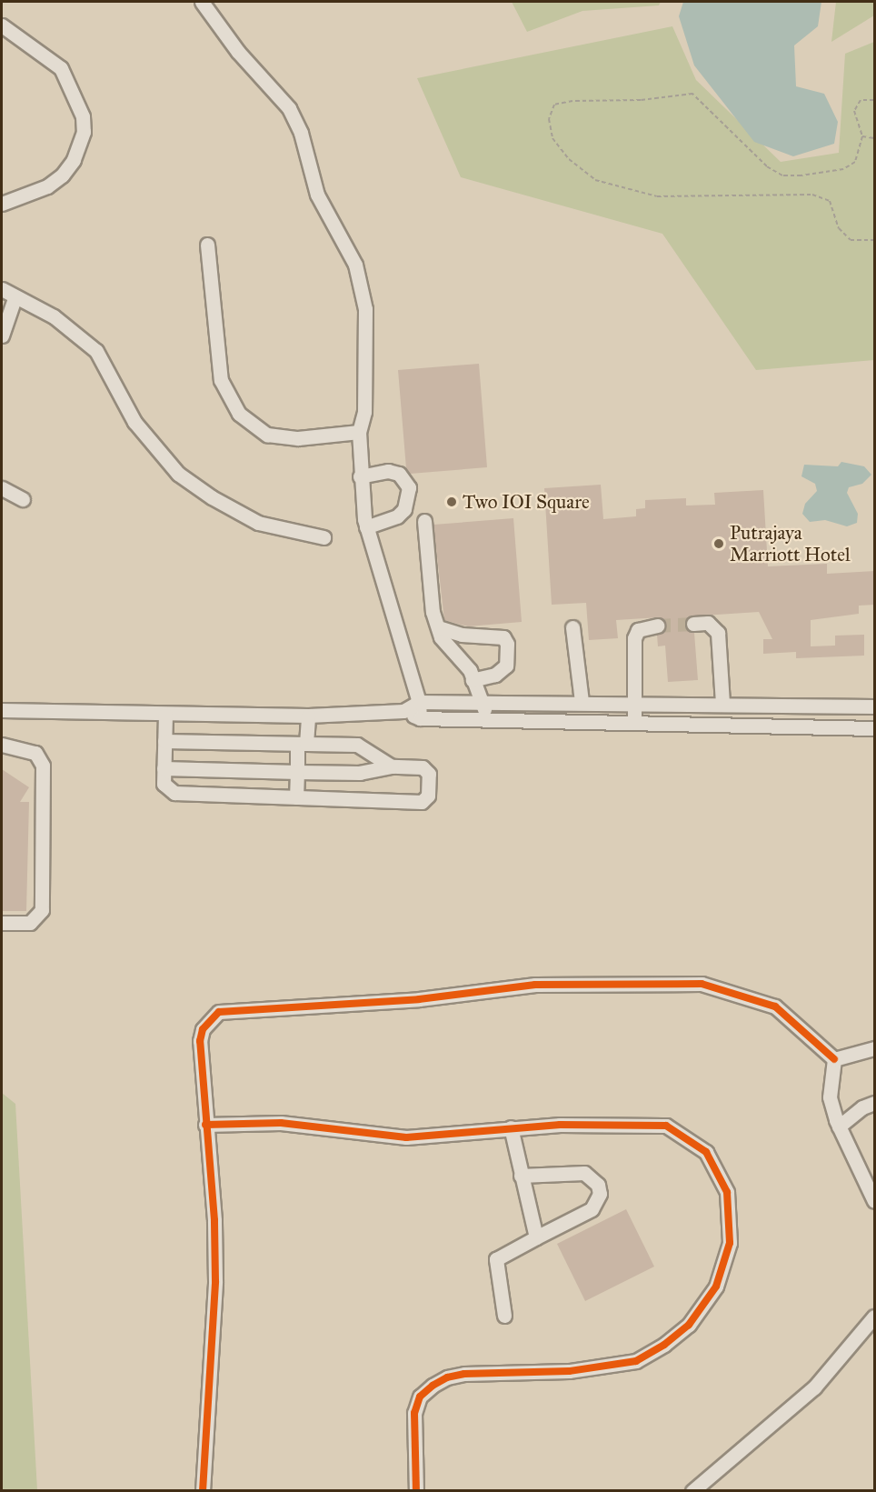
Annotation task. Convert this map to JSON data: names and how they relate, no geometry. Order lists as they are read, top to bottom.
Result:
{
  "places": ["Two IOI Square", "Putrajaya Marriott Hotel"]
}
